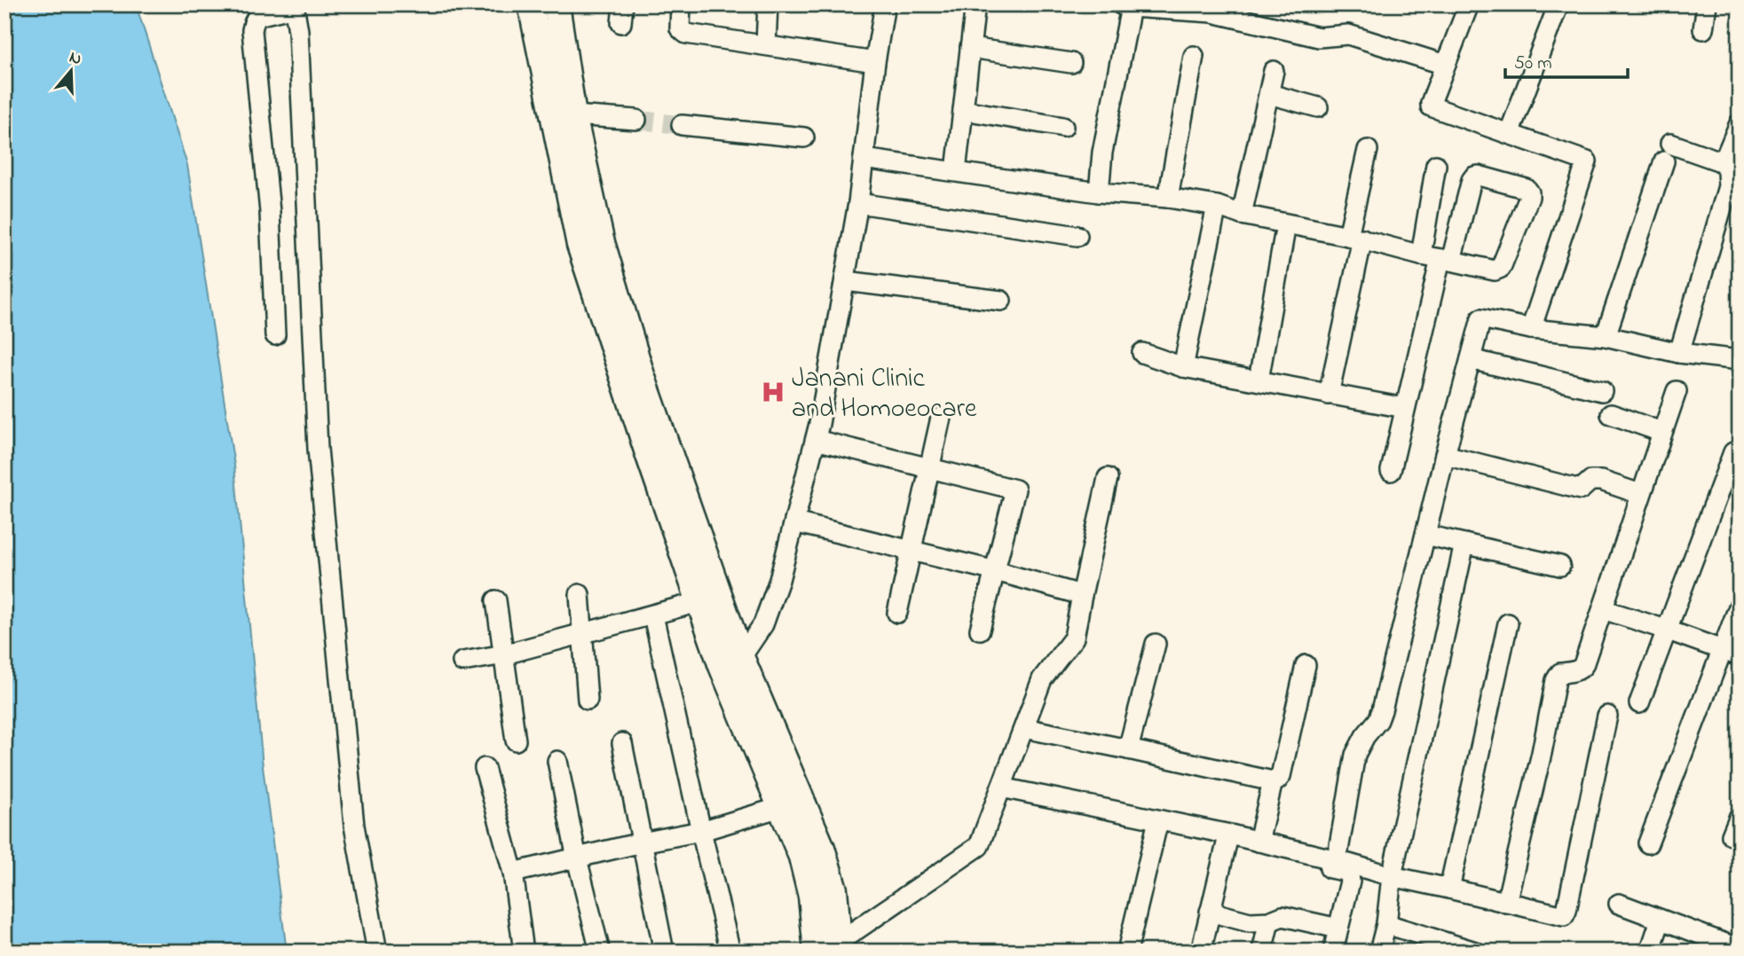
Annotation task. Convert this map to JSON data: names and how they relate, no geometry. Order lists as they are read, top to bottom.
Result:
{
  "places": {
    "hospital": ["Janani Clinic and Homoeocare"]
  },
  "scale_bar": "50 m",
  "north": "top"
}
